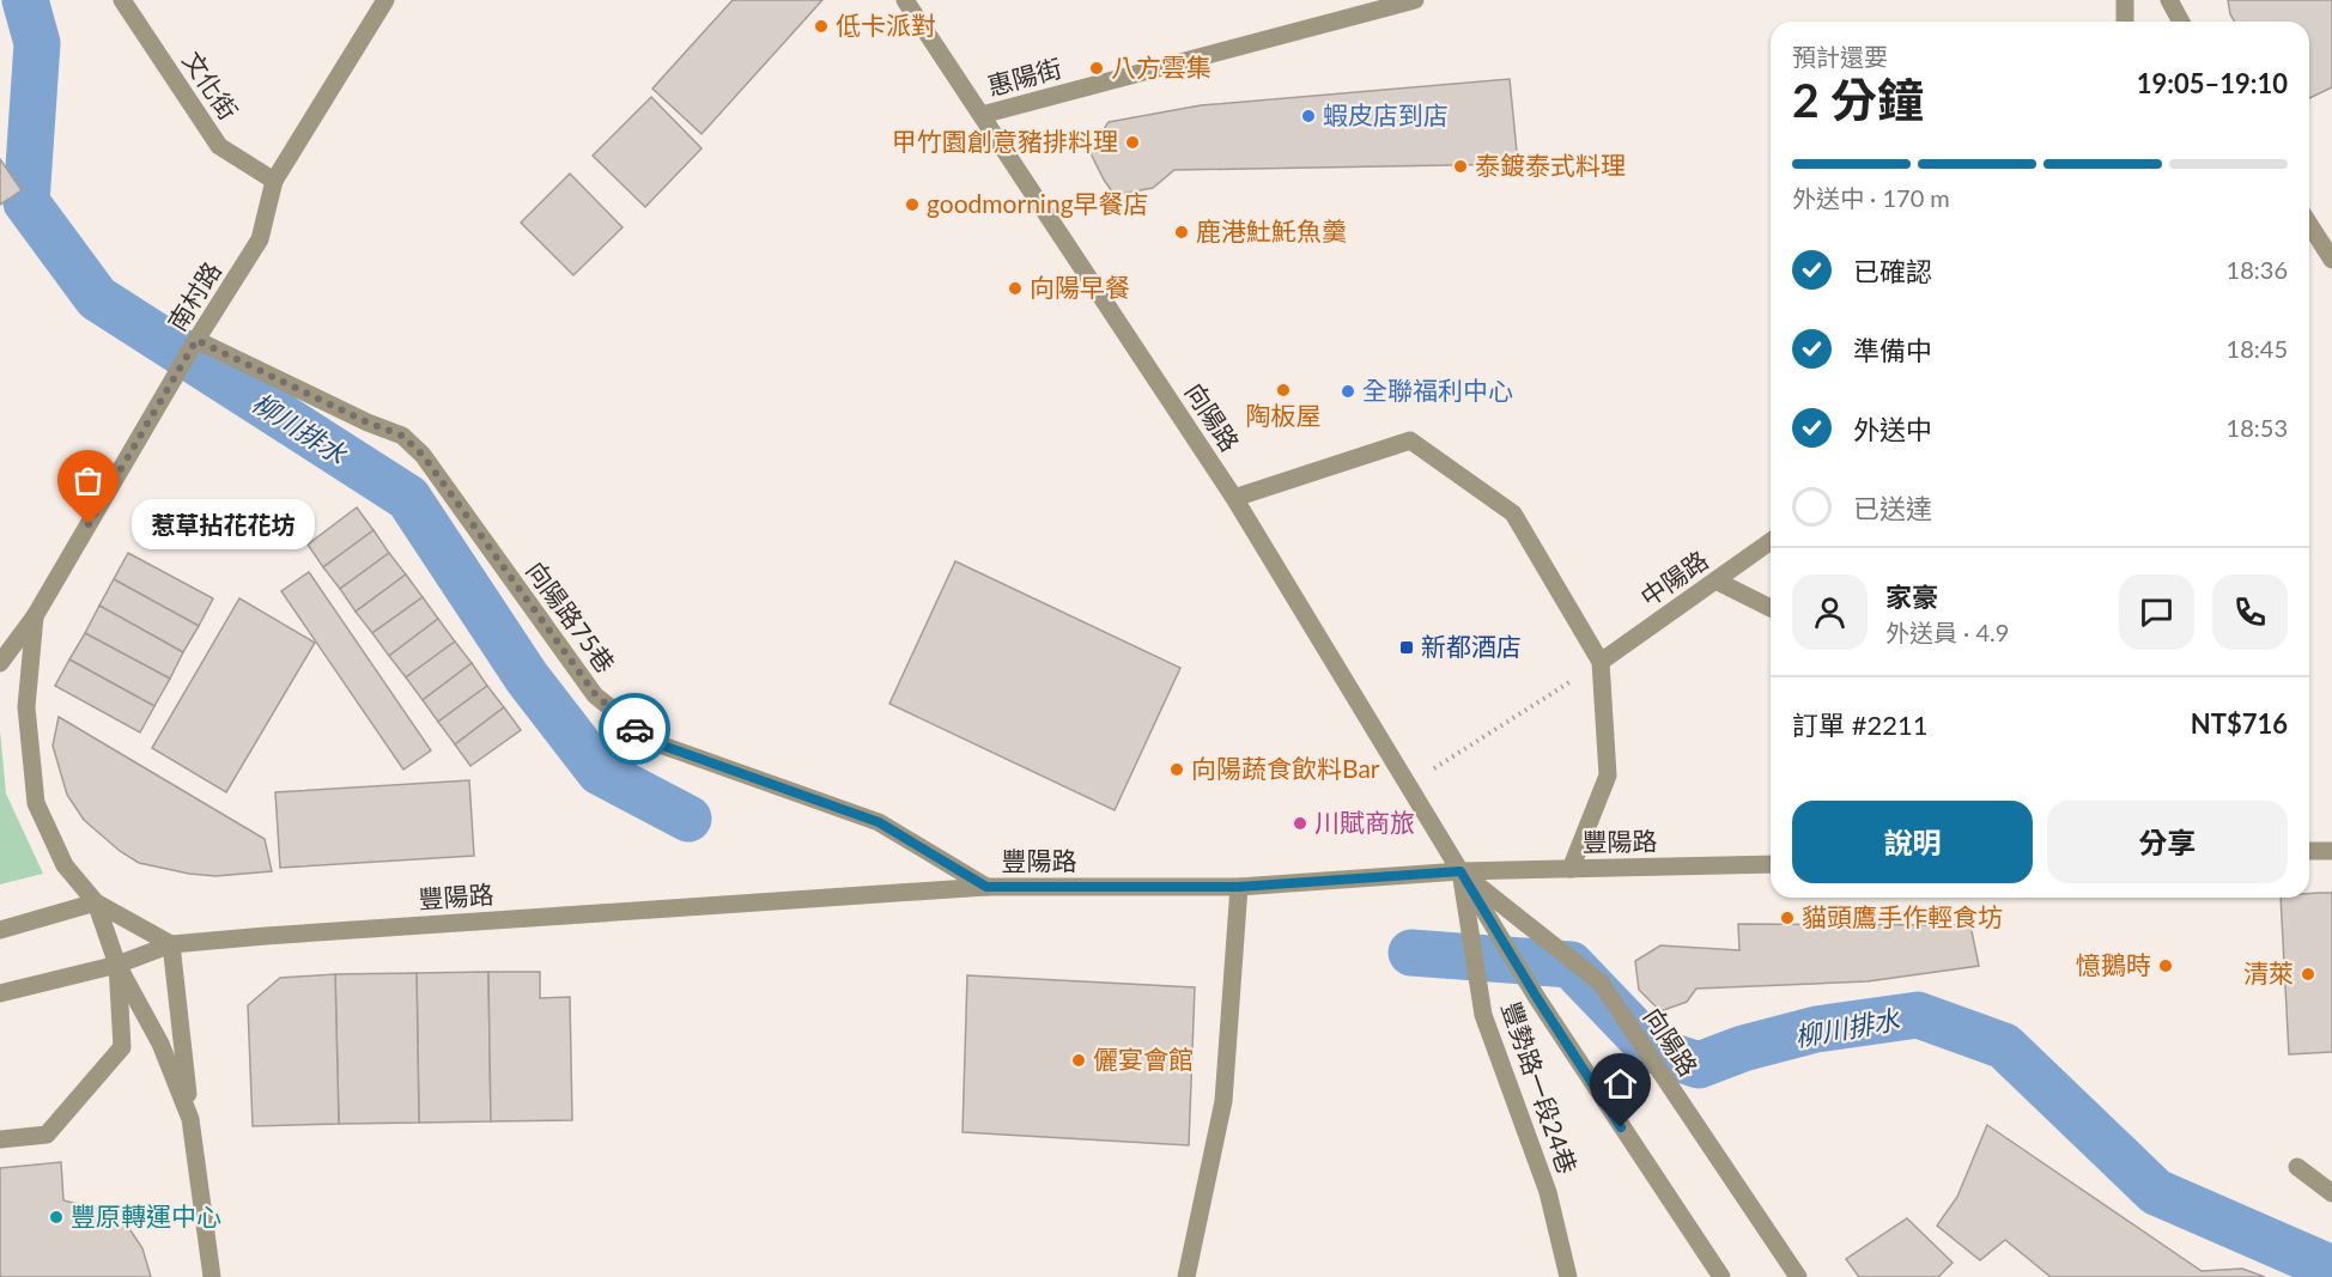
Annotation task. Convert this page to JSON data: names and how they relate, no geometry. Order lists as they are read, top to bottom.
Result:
{
  "streets": {
    "street": [
      "惠陽街",
      "文化街",
      "南村路",
      "向陽路",
      "中陽路",
      "向陽路75巷",
      "豐陽路",
      "豐勢路一段24巷"
    ]
  },
  "crossings": [
    ["惠陽街", "向陽路"],
    ["文化街", "南村路"],
    ["南村路", "向陽路75巷"],
    ["向陽路", "豐陽路"],
    ["向陽路", "豐勢路一段24巷"],
    ["向陽路75巷", "豐陽路"],
    ["豐陽路", "豐勢路一段24巷"]
  ],
  "water": ["柳川排水"],
  "places": {
    "other": [
      "低卡派對",
      "八方雲集",
      "蝦皮店到店",
      "甲竹園創意豬排料理",
      "泰鍍泰式料理",
      "goodmorning早餐店",
      "鹿港𩵚魠魚羹",
      "向陽早餐",
      "陶板屋",
      "全聯福利中心",
      "惹草拈花花坊",
      "向陽蔬食飲料Bar",
      "川賦商旅",
      "貓頭鷹手作輕食坊",
      "憶鵝時",
      "清萊",
      "儷宴會館",
      "豐原轉運中心"
    ],
    "transit": ["新都酒店"]
  },
  "page": {
    "heading": ["2 分鐘", "預計還要", "19:05–19:10"],
    "panel": [
      "家豪",
      "外送員 · 4.9",
      "訂單 #2211",
      "NT$716"
    ],
    "bar": "外送中 · 170 m",
    "list": [
      ["已確認", "18:36"],
      ["準備中", "18:45"],
      ["外送中", "18:53"],
      "已送達"
    ],
    "bubble": "惹草拈花花坊",
    "buttons": ["說明", "分享"]
  }
}
